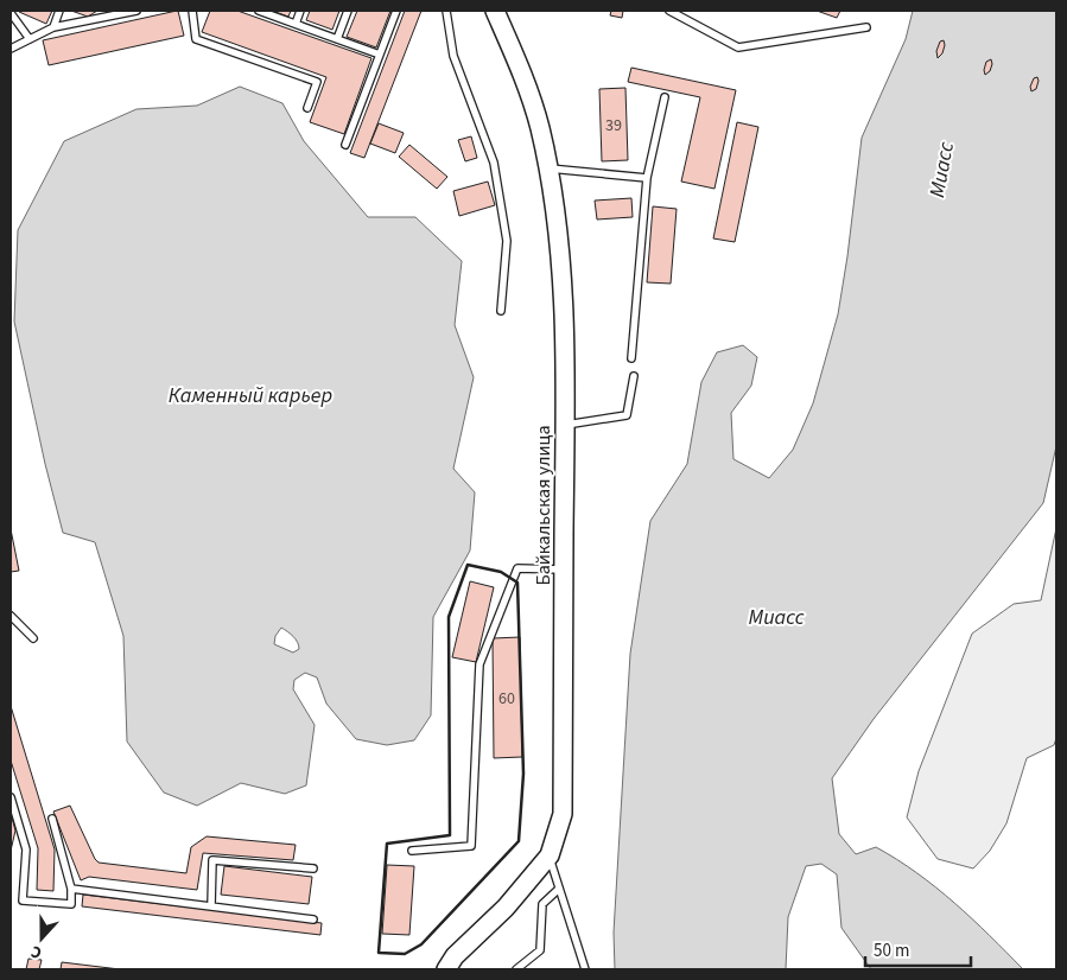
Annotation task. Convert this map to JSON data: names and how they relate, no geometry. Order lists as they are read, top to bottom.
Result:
{
  "streets": {
    "street": ["Байкальская улица"]
  },
  "water": ["Миасс", "Каменный карьер"],
  "house_numbers": ["39", "60"],
  "scale_bar": "50 m",
  "north": "bottom"
}
